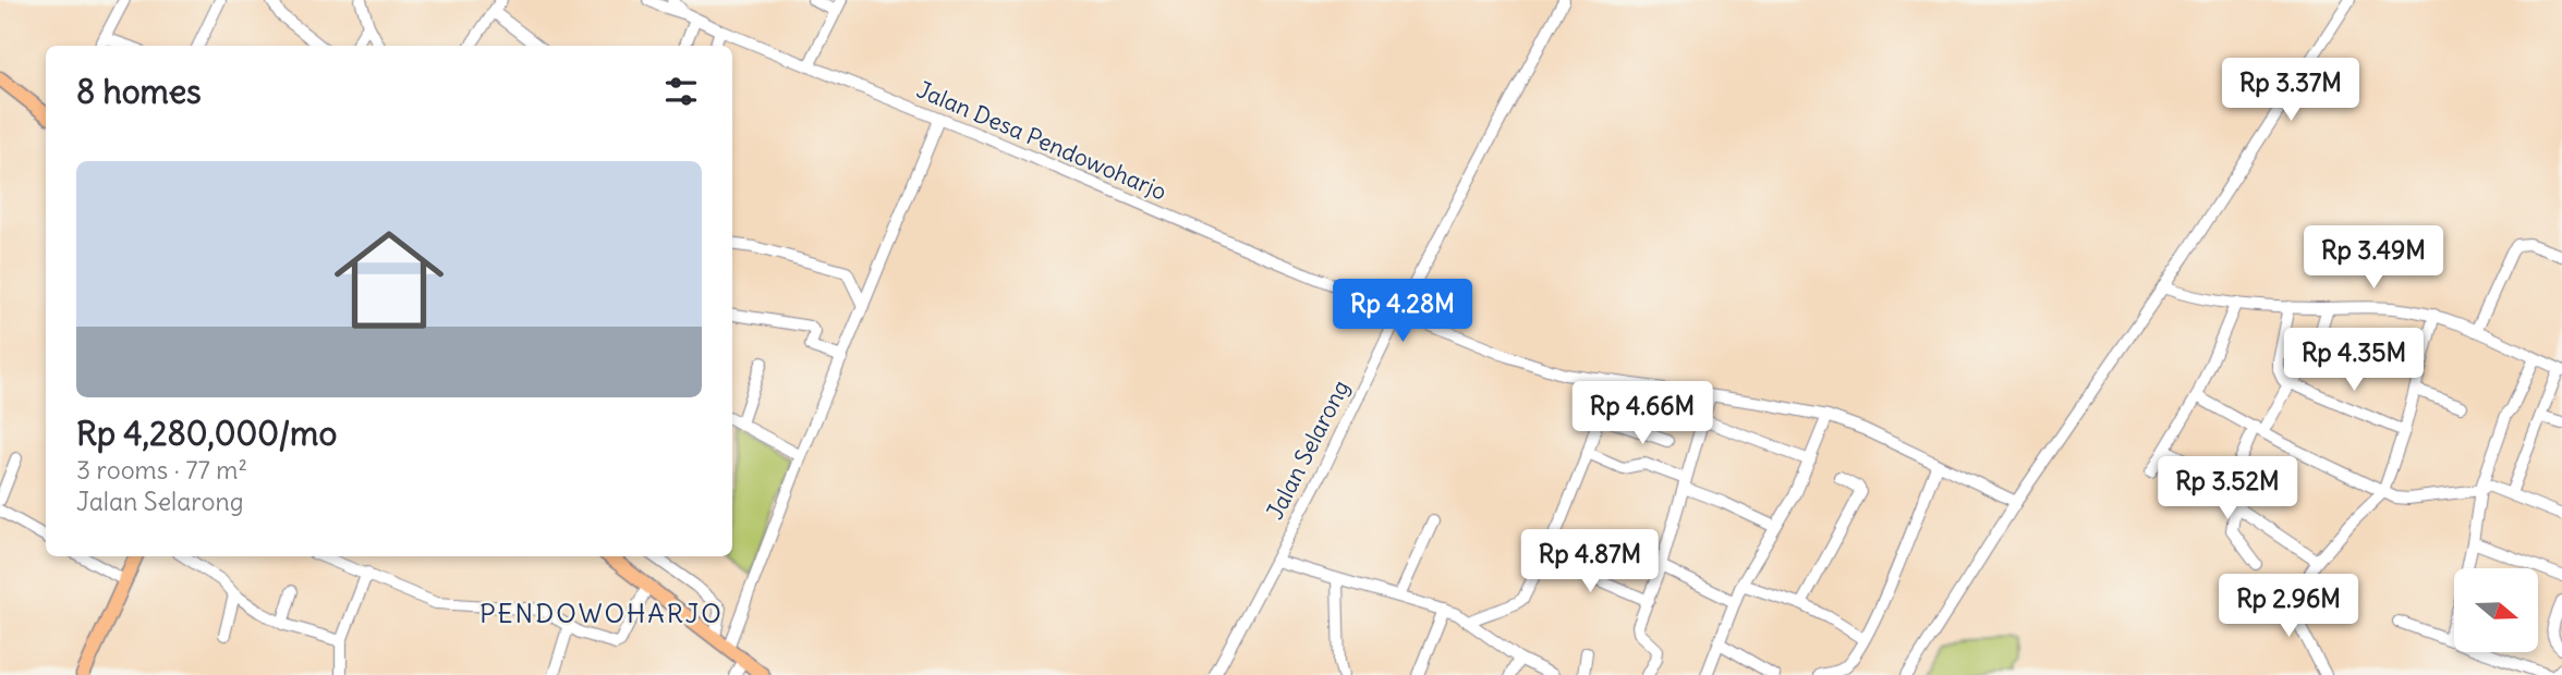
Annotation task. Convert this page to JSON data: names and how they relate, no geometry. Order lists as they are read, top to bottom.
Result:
{
  "streets": {
    "street": ["Jalan Desa Pendowoharjo", "Jalan Selarong"]
  },
  "crossings": [
    ["Jalan Desa Pendowoharjo", "Jalan Selarong"]
  ],
  "districts": ["PENDOWOHARJO"],
  "north": "right",
  "page": {
    "heading": "8 homes",
    "price": [
      "Rp 3.37M",
      "Rp 3.49M",
      "Rp 4.28M",
      "Rp 4.35M",
      "Rp 4.66M",
      "Rp 3.52M",
      "Rp 4.87M",
      "Rp 2.96M"
    ],
    "list": [
      {
        "name": "Rp 4,280,000/mo",
        "note": "3 rooms · 77 m² · Jalan Selarong"
      }
    ]
  }
}
